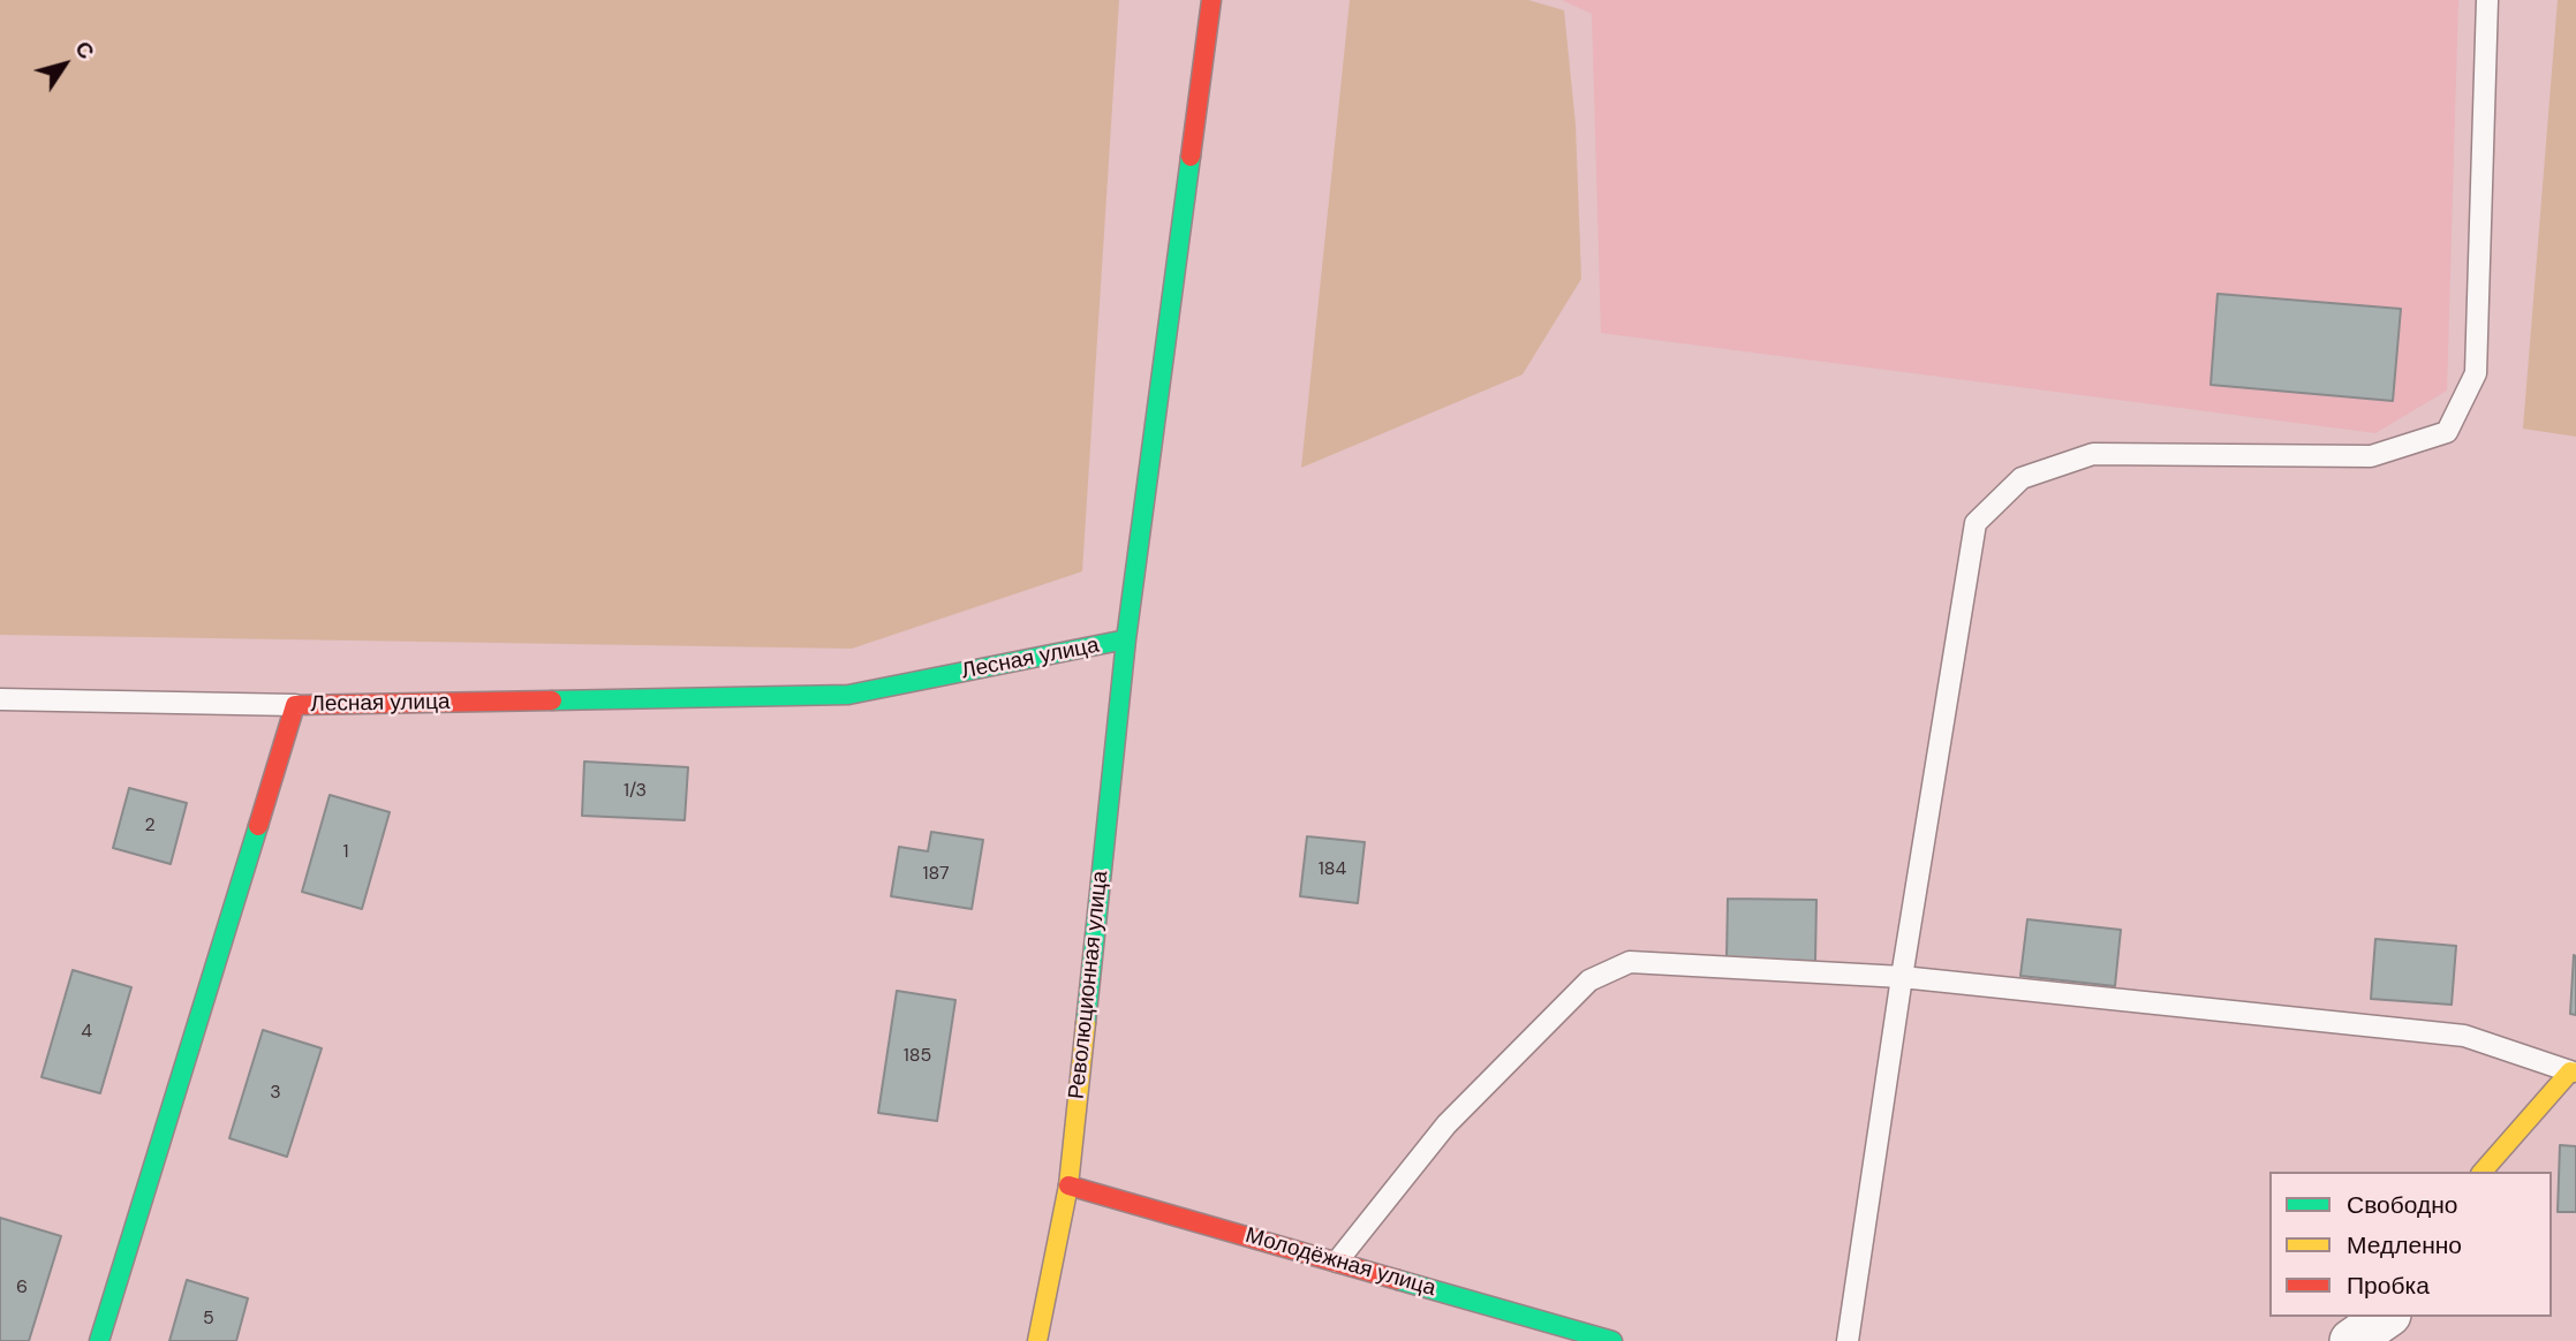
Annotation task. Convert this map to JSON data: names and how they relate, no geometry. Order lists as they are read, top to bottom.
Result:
{
  "streets": {
    "street": ["Лесная улица", "Революционная улица", "Молодёжная улица"]
  },
  "crossings": [
    ["Лесная улица", "Революционная улица"],
    ["Революционная улица", "Молодёжная улица"]
  ],
  "house_numbers": [
    "1/3",
    "2",
    "1",
    "184",
    "187",
    "4",
    "185",
    "3",
    "6",
    "5"
  ],
  "legend": ["Свободно", "Медленно", "Пробка"],
  "north": "top right"
}
